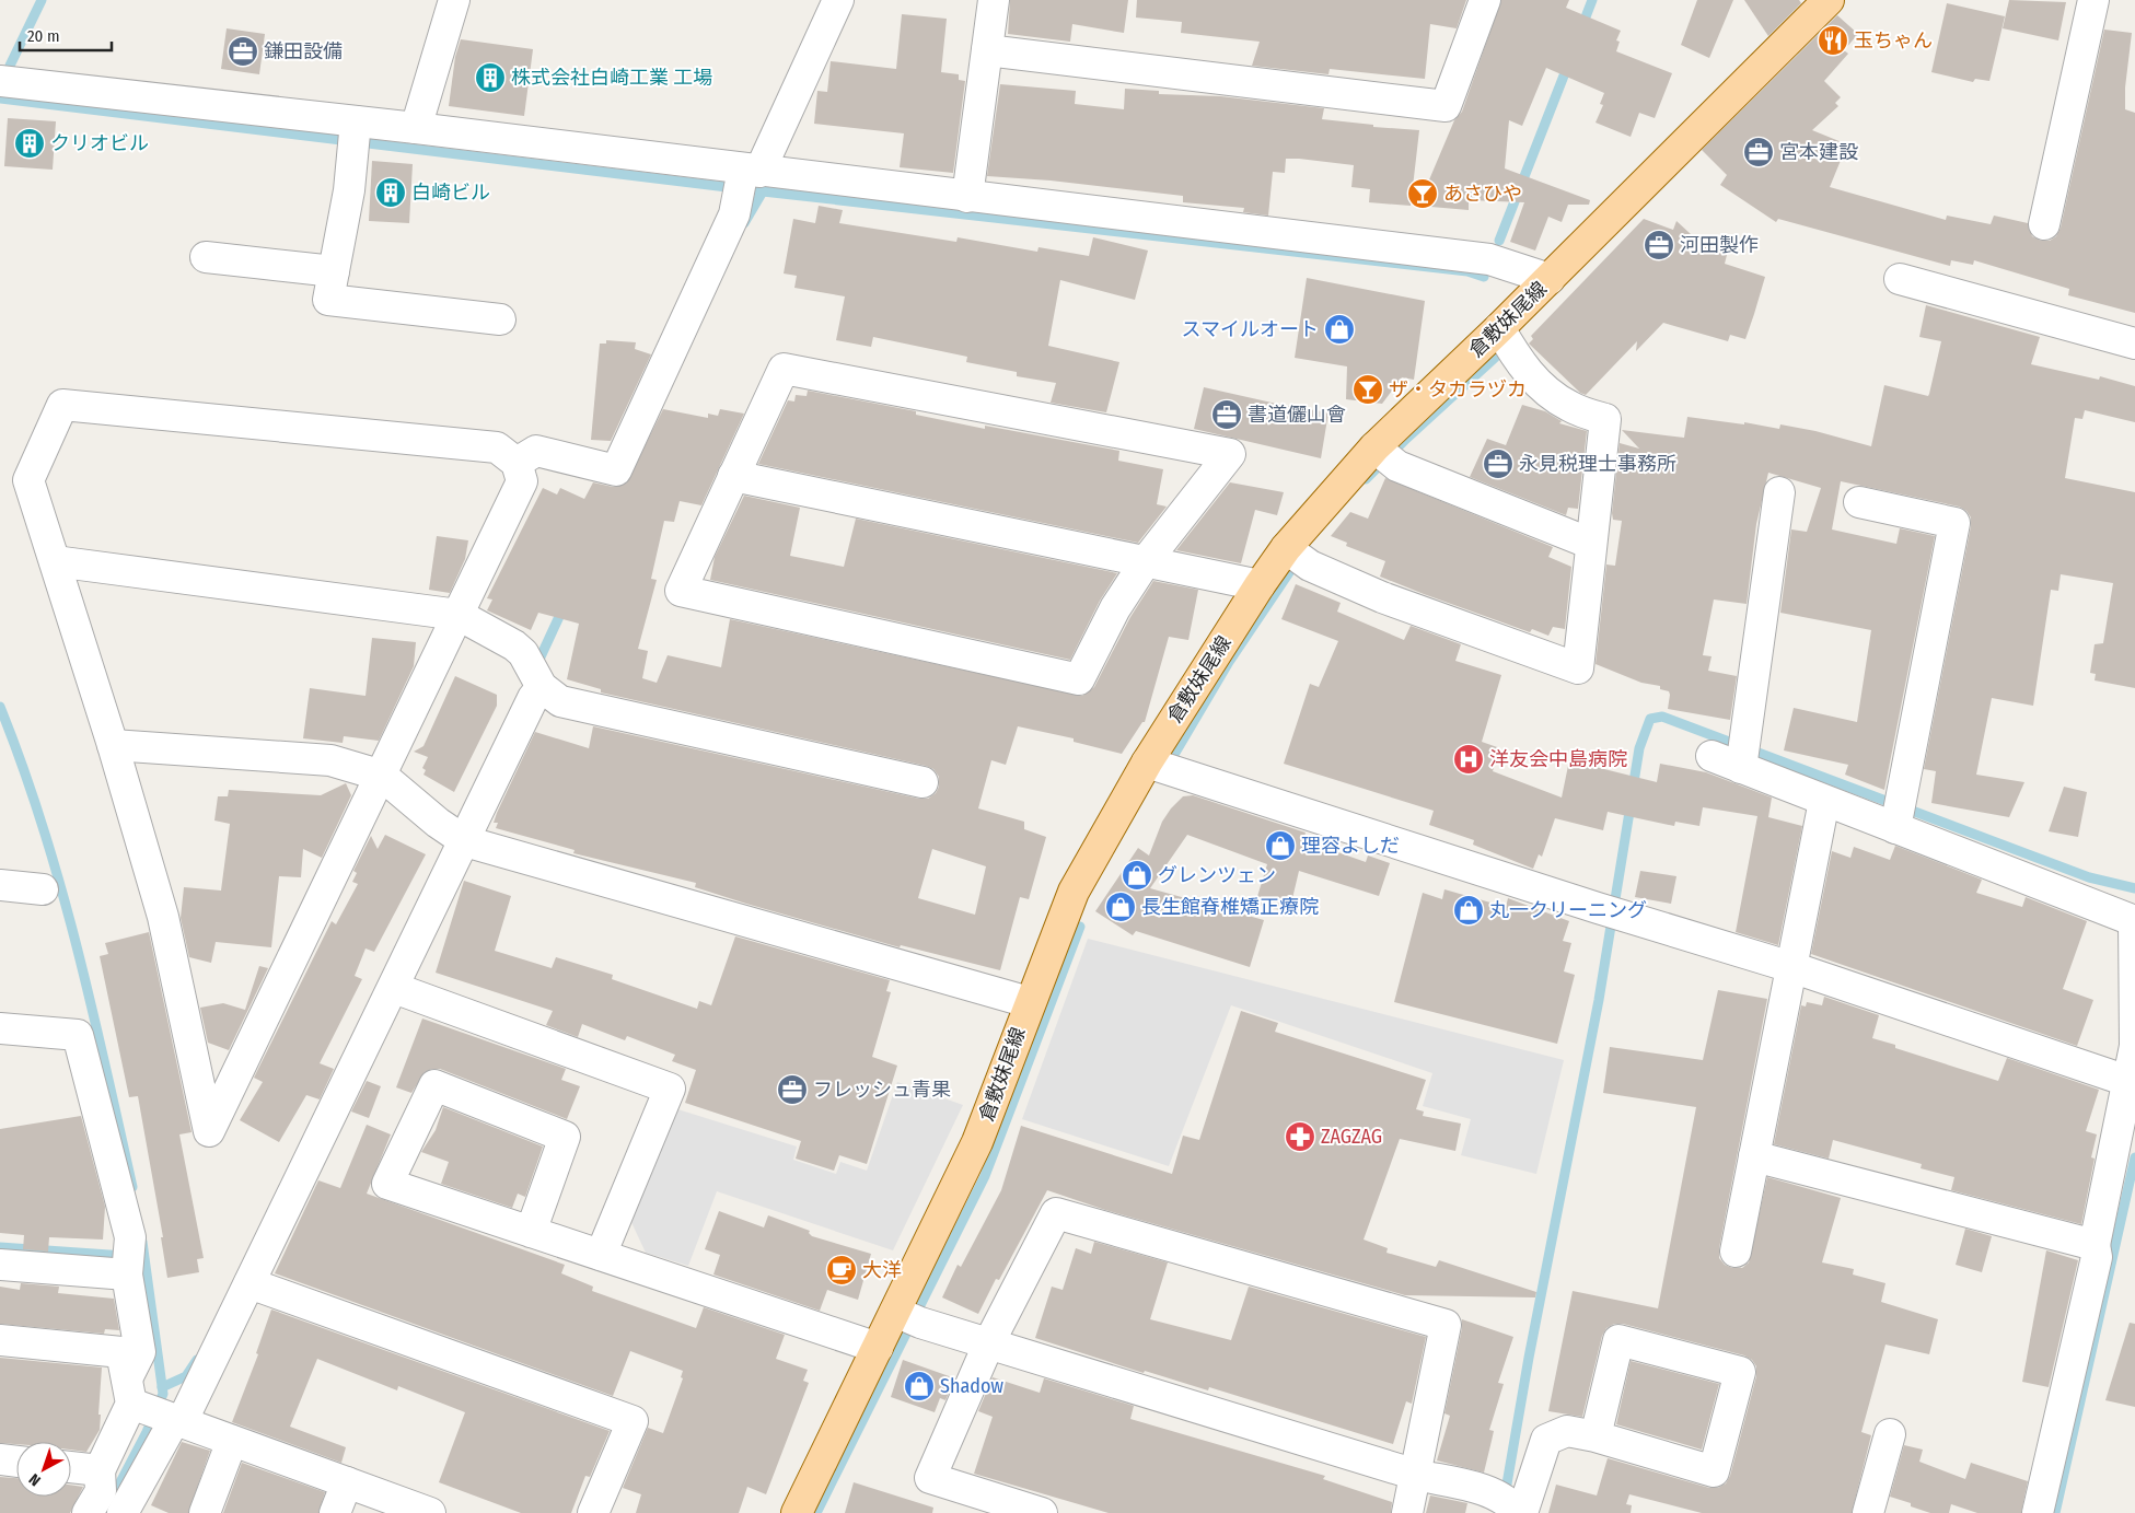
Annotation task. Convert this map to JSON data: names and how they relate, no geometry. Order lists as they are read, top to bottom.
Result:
{
  "streets": {
    "main road": ["倉敷妹尾線"]
  },
  "places": {
    "restaurant": ["玉ちゃん"],
    "office": [
      "鎌田設備",
      "宮本建設",
      "河田製作",
      "書道儷山會",
      "永見税理士事務所",
      "フレッシュ青果"
    ],
    "building": ["株式会社白崎工業 工場", "クリオビル", "白崎ビル"],
    "bar": ["あさひや", "ザ・タカラヅカ"],
    "shop": [
      "スマイルオート",
      "理容よしだ",
      "グレンツェン",
      "長生館脊椎矯正療院",
      "丸一クリーニング",
      "Shadow"
    ],
    "hospital": ["洋友会中島病院"],
    "pharmacy": ["ZAGZAG"],
    "cafe": ["大洋"]
  },
  "scale_bar": "20 m",
  "north": "bottom left"
}
